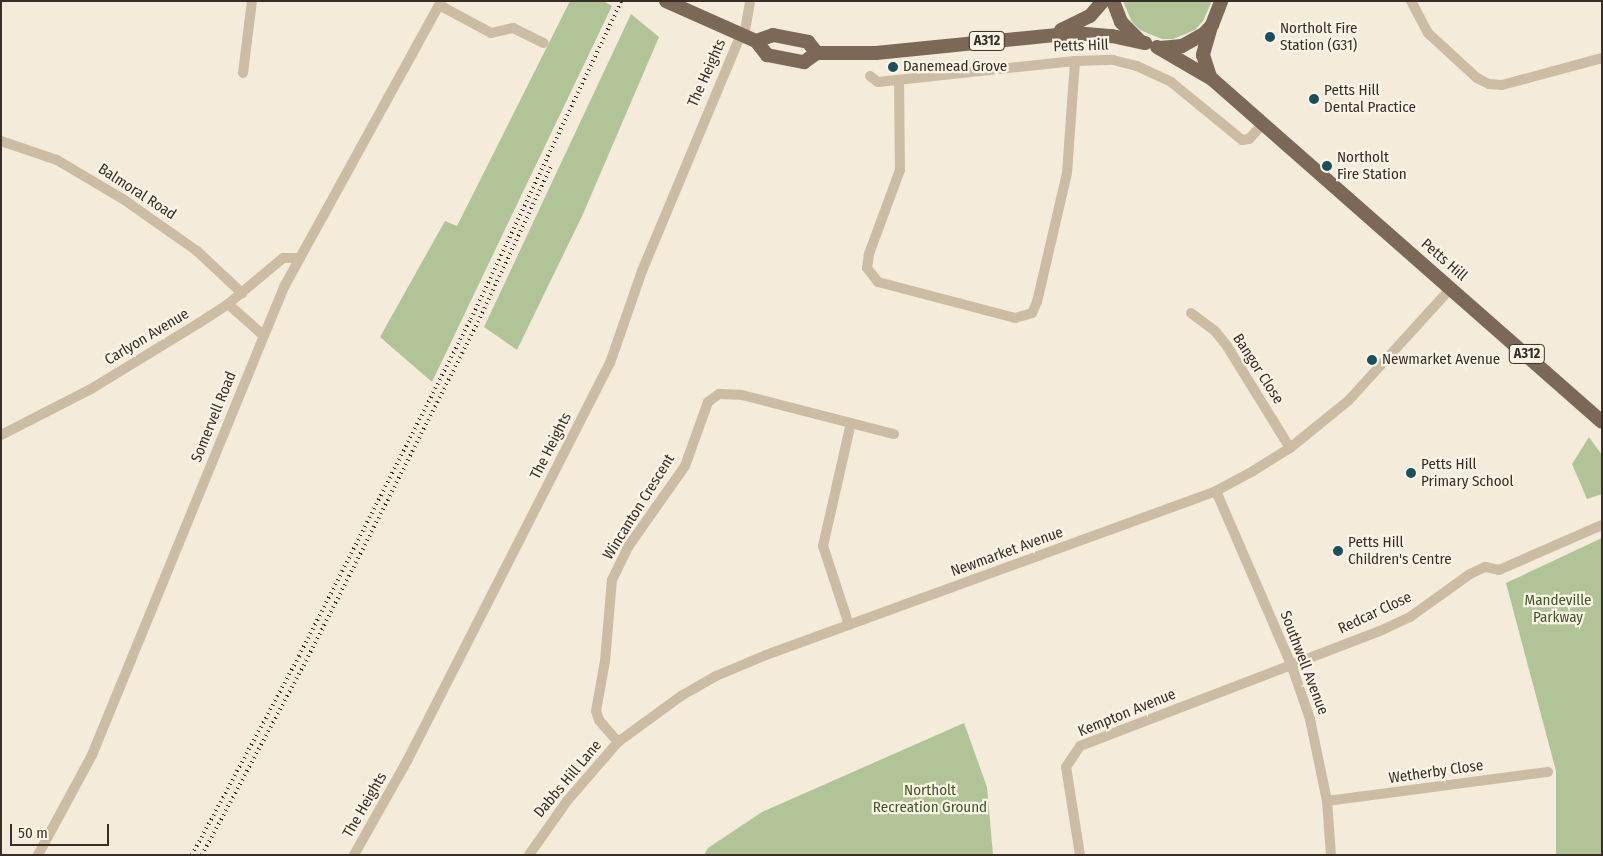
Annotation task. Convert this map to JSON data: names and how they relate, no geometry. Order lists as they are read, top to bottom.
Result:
{
  "streets": {
    "main road": ["A312", "Petts Hill"],
    "street": [
      "The Heights",
      "Balmoral Road",
      "Carlyon Avenue",
      "Bangor Close",
      "Somervell Road",
      "Wincanton Crescent",
      "Newmarket Avenue",
      "Redcar Close",
      "Southwell Avenue",
      "Kempton Avenue",
      "Wetherby Close",
      "Dabbs Hill Lane"
    ]
  },
  "crossings": [
    ["Petts Hill", "The Heights"],
    ["Petts Hill", "Newmarket Avenue"],
    ["Balmoral Road", "Carlyon Avenue"],
    ["Carlyon Avenue", "Somervell Road"],
    ["Bangor Close", "Newmarket Avenue"],
    ["Wincanton Crescent", "Dabbs Hill Lane"],
    ["Newmarket Avenue", "Southwell Avenue"],
    ["Newmarket Avenue", "Dabbs Hill Lane"],
    ["Redcar Close", "Southwell Avenue"],
    ["Redcar Close", "Kempton Avenue"],
    ["Southwell Avenue", "Kempton Avenue"],
    ["Southwell Avenue", "Wetherby Close"]
  ],
  "parks": ["Mandeville Parkway", "Northolt Recreation Ground"],
  "places": [
    "Northolt Fire Station (G31)",
    "Danemead Grove",
    "Petts Hill Dental Practice",
    "Northolt Fire Station",
    "Newmarket Avenue",
    "Petts Hill Primary School",
    "Petts Hill Children's Centre"
  ],
  "scale_bar": "50 m"
}
